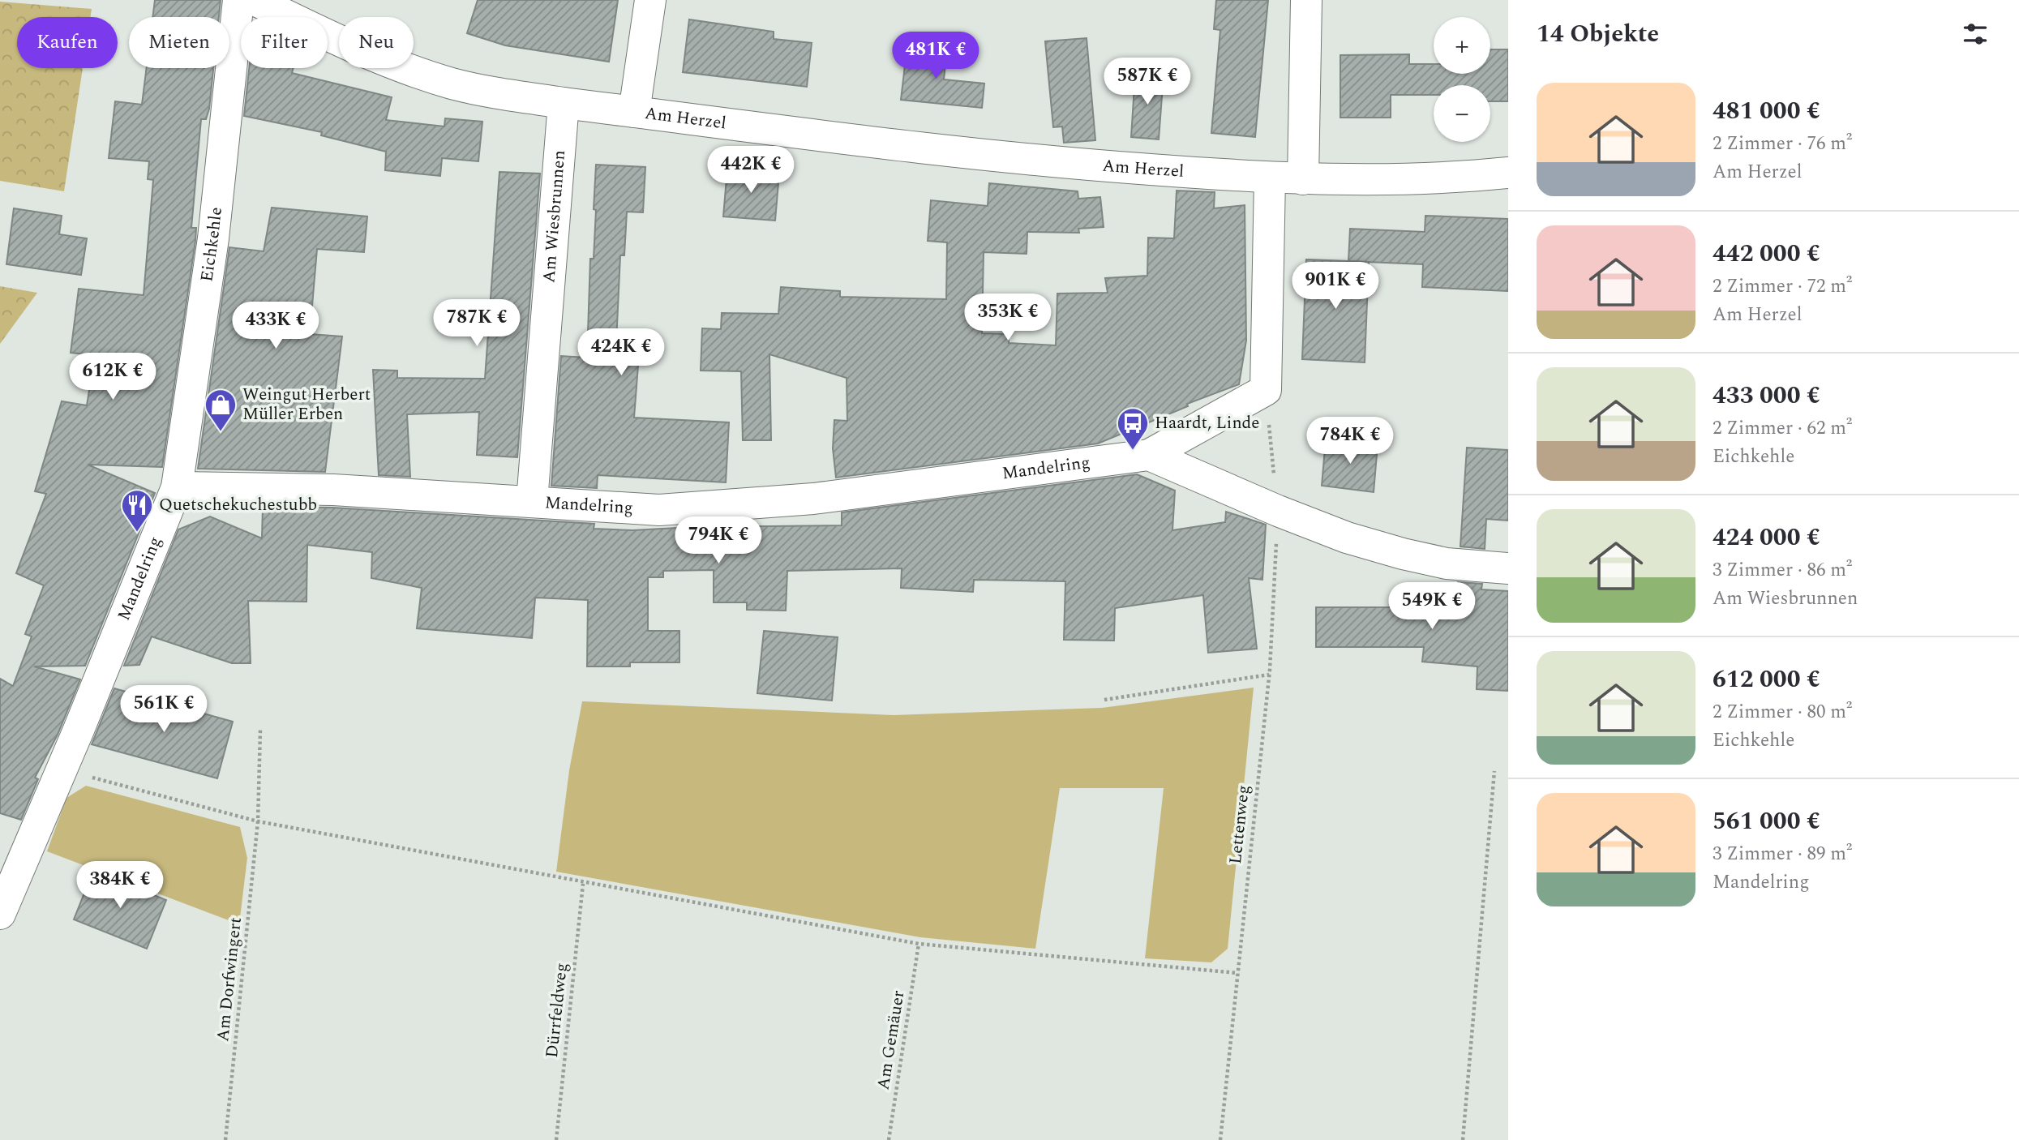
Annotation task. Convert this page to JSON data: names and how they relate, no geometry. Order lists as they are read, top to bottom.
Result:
{
  "streets": {
    "street": [
      "Am Herzel",
      "Am Wiesbrunnen",
      "Eichkehle",
      "Mandelring"
    ],
    "path": [
      "Lettenweg",
      "Am Dorfwingert",
      "Dürrfeldweg",
      "Am Gemäuer"
    ]
  },
  "crossings": [
    ["Am Herzel", "Am Wiesbrunnen"],
    ["Am Wiesbrunnen", "Mandelring"],
    ["Eichkehle", "Mandelring"]
  ],
  "places": {
    "shop": ["Weingut Herbert Müller Erben"],
    "bus stop": ["Haardt, Linde"],
    "restaurant": ["Quetschekuchestubb"]
  },
  "page": {
    "heading": "14 Objekte",
    "map_buttons": ["+", "−"],
    "chip": [
      "Kaufen",
      "Mieten",
      "Filter",
      "Neu"
    ],
    "price": [
      "481K €",
      "587K €",
      "442K €",
      "901K €",
      "353K €",
      "787K €",
      "433K €",
      "424K €",
      "612K €",
      "784K €",
      "794K €",
      "549K €",
      "561K €",
      "384K €"
    ],
    "list": [
      {
        "name": "481 000 €",
        "note": "2 Zimmer · 76 m² · Am Herzel"
      },
      {
        "name": "442 000 €",
        "note": "2 Zimmer · 72 m² · Am Herzel"
      },
      {
        "name": "433 000 €",
        "note": "2 Zimmer · 62 m² · Eichkehle"
      },
      {
        "name": "424 000 €",
        "note": "3 Zimmer · 86 m² · Am Wiesbrunnen"
      },
      {
        "name": "612 000 €",
        "note": "2 Zimmer · 80 m² · Eichkehle"
      },
      {
        "name": "561 000 €",
        "note": "3 Zimmer · 89 m² · Mandelring"
      }
    ]
  }
}
